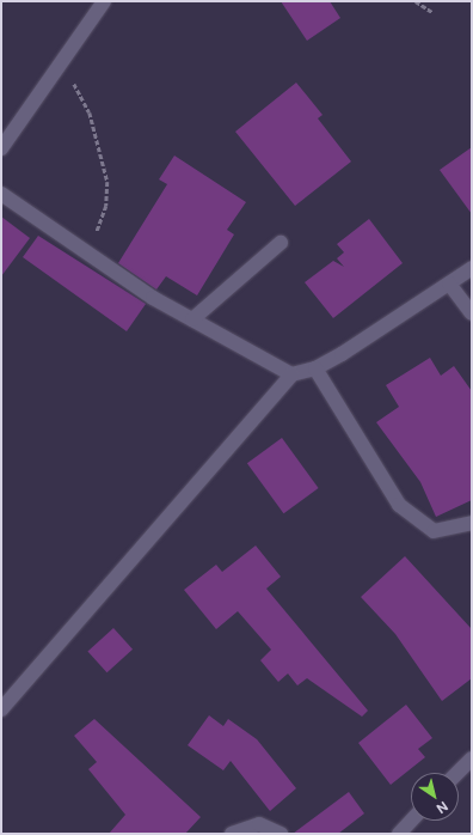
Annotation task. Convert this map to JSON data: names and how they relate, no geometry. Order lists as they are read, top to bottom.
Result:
{
  "north": "bottom right"
}
